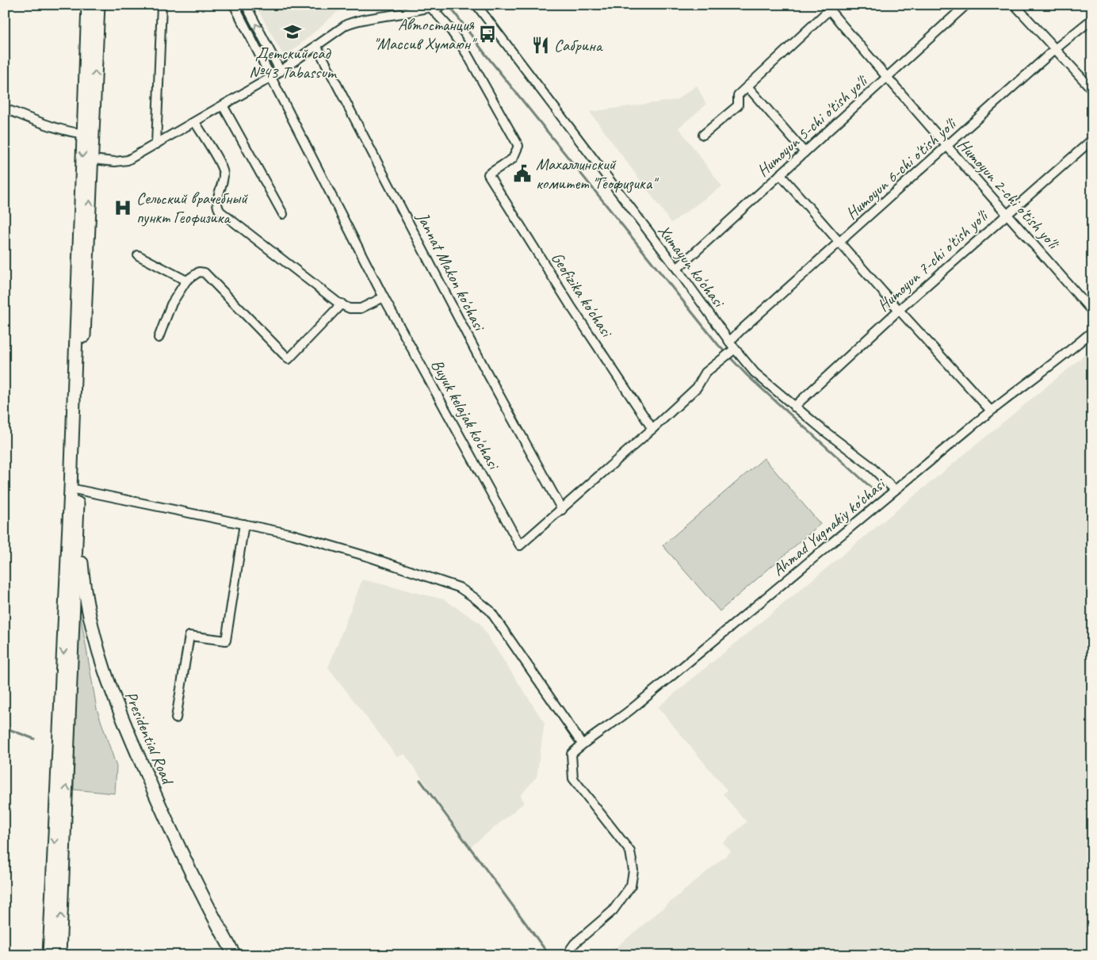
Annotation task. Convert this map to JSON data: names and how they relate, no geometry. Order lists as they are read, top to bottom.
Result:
{
  "streets": {
    "main road": ["Presidential Road"],
    "street": [
      "Humoyun 5-chi o'tish yo'li",
      "Humoyun 6-chi o'tish yo'li",
      "Humoyun 2-chi o'tish yo'li",
      "Humoyun 7-chi o'tish yo'li",
      "Xumayun ko'chasi",
      "Jannat Makon ko'chasi",
      "Geofizika ko'chasi",
      "Buyuk kelajak ko'chasi",
      "Ahmad Yugnakiy ko'chasi"
    ]
  },
  "crossings": [
    ["Humoyun 5-chi o'tish yo'li", "Humoyun 2-chi o'tish yo'li"],
    ["Humoyun 5-chi o'tish yo'li", "Xumayun ko'chasi"],
    ["Humoyun 6-chi o'tish yo'li", "Humoyun 2-chi o'tish yo'li"],
    ["Humoyun 6-chi o'tish yo'li", "Xumayun ko'chasi"],
    ["Humoyun 6-chi o'tish yo'li", "Jannat Makon ko'chasi"],
    ["Humoyun 6-chi o'tish yo'li", "Geofizika ko'chasi"],
    ["Humoyun 6-chi o'tish yo'li", "Buyuk kelajak ko'chasi"],
    ["Humoyun 2-chi o'tish yo'li", "Humoyun 7-chi o'tish yo'li"],
    ["Humoyun 7-chi o'tish yo'li", "Xumayun ko'chasi"],
    ["Xumayun ko'chasi", "Ahmad Yugnakiy ko'chasi"]
  ],
  "places": {
    "school or university": ["Детский сад №43 Tabassum"],
    "bus stop": ["Автостанция \"Массив Хумаюн\""],
    "restaurant": ["Сабрина"],
    "public building": ["Махаллинский комитет \"Геофизика\""],
    "hospital": ["Сельский врачебный пункт Геофизика"]
  }
}
